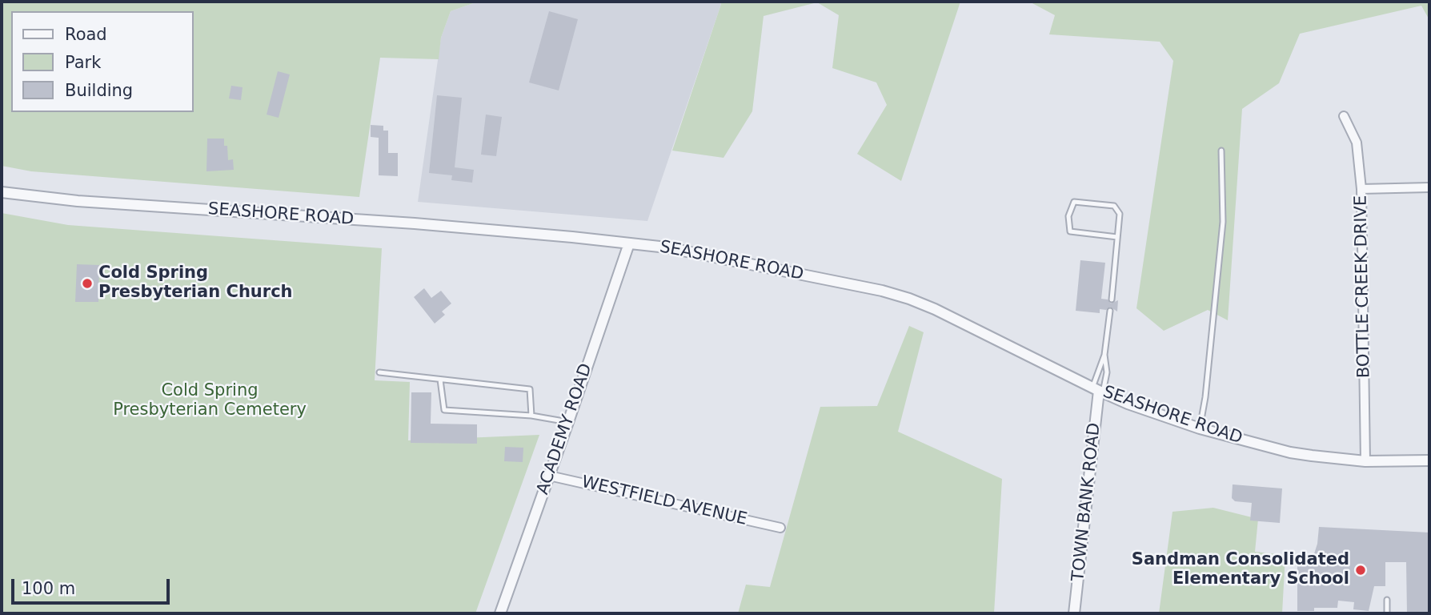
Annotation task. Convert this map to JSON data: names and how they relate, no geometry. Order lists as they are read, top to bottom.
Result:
{
  "streets": {
    "street": [
      "SEASHORE ROAD",
      "BOTTLE CREEK DRIVE",
      "ACADEMY ROAD",
      "WESTFIELD AVENUE",
      "TOWN BANK ROAD"
    ]
  },
  "crossings": [
    ["SEASHORE ROAD", "BOTTLE CREEK DRIVE"],
    ["SEASHORE ROAD", "ACADEMY ROAD"],
    ["SEASHORE ROAD", "TOWN BANK ROAD"],
    ["ACADEMY ROAD", "WESTFIELD AVENUE"]
  ],
  "parks": ["Cold Spring Presbyterian Cemetery"],
  "places": ["Cold Spring Presbyterian Church", "Sandman Consolidated Elementary School"],
  "legend": ["Road", "Park", "Building"],
  "scale_bar": "100 m"
}
